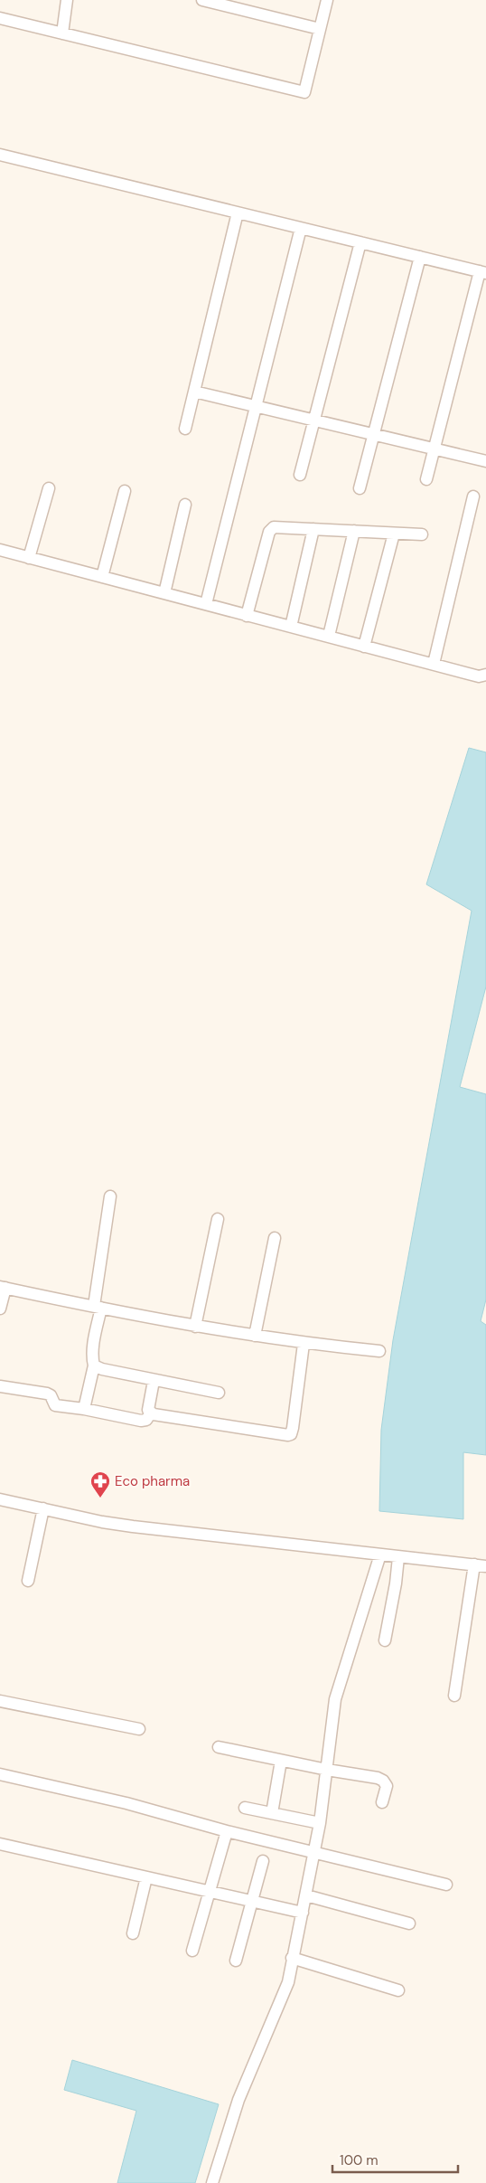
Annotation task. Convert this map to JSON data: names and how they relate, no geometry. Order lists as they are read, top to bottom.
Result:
{
  "places": {
    "pharmacy": ["Eco pharma"]
  },
  "scale_bar": "100 m"
}
